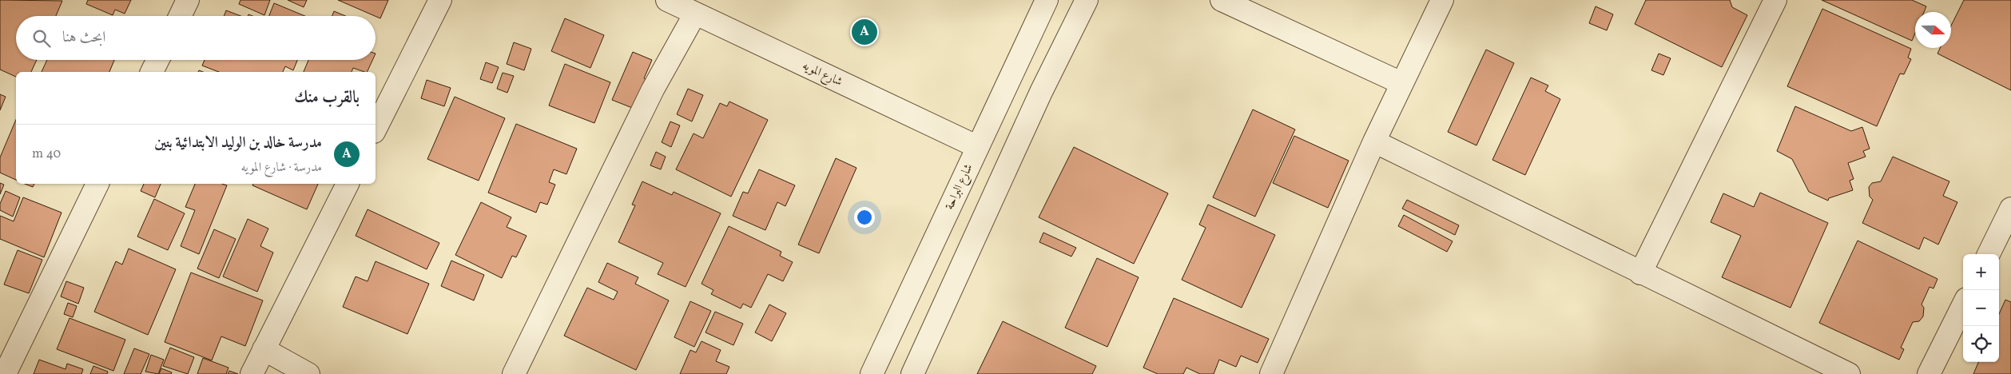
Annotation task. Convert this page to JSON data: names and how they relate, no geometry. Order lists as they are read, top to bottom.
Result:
{
  "streets": {
    "street": ["شارع المويه", "شارع البراحة"]
  },
  "crossings": [
    ["شارع المويه", "شارع البراحة"]
  ],
  "north": "right",
  "page": {
    "search": "ابحث هنا",
    "pins": "A",
    "heading": "بالقرب منك",
    "list": [
      {
        "mark": "A",
        "name": "مدرسة خالد بن الوليد الابتدائية بنين",
        "note": "مدرسة · شارع المويه",
        "value": "40 m"
      }
    ],
    "map_buttons": ["+", "−"]
  }
}
